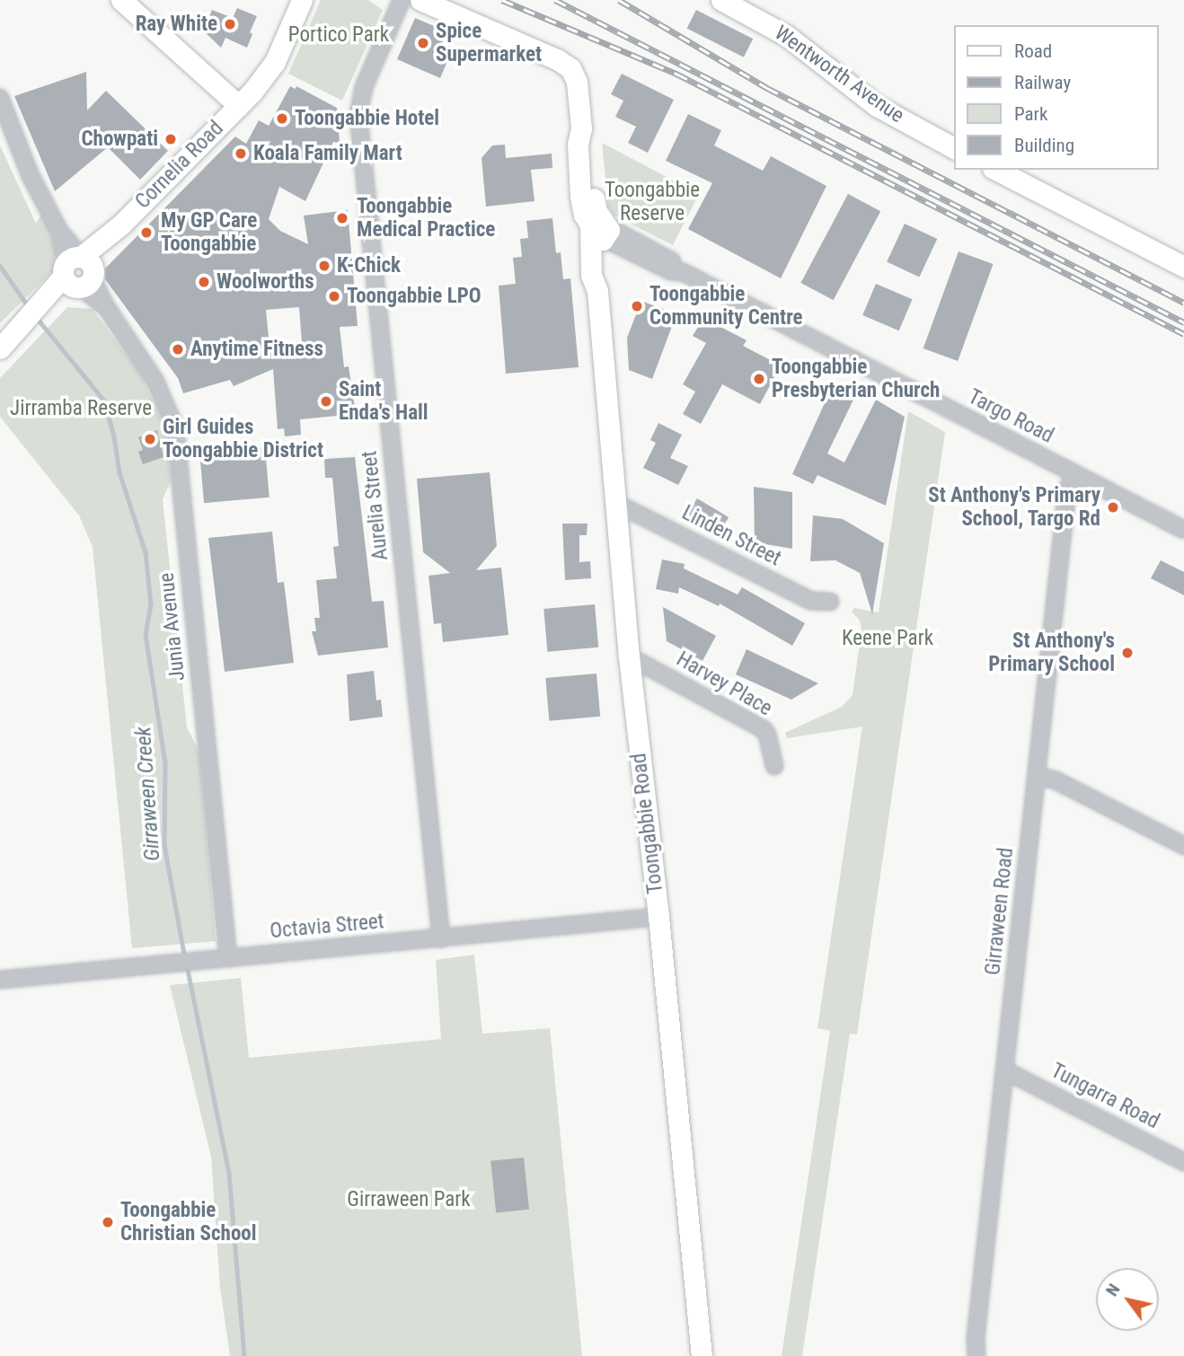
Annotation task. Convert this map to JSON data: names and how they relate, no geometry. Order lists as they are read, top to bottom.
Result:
{
  "streets": {
    "main road": ["Wentworth Avenue", "Cornelia Road", "Toongabbie Road"],
    "street": [
      "Targo Road",
      "Aurelia Street",
      "Linden Street",
      "Junia Avenue",
      "Harvey Place",
      "Girraween Road",
      "Octavia Street",
      "Tungarra Road"
    ]
  },
  "crossings": [
    ["Cornelia Road", "Junia Avenue"],
    ["Targo Road", "Toongabbie Road"],
    ["Targo Road", "Girraween Road"],
    ["Aurelia Street", "Octavia Street"],
    ["Linden Street", "Toongabbie Road"],
    ["Junia Avenue", "Octavia Street"],
    ["Harvey Place", "Toongabbie Road"],
    ["Toongabbie Road", "Octavia Street"],
    ["Girraween Road", "Tungarra Road"]
  ],
  "water": ["Girraween Creek"],
  "parks": [
    "Portico Park",
    "Toongabbie Reserve",
    "Jirramba Reserve",
    "Keene Park",
    "Girraween Park"
  ],
  "places": [
    "Ray White",
    "Spice Supermarket",
    "Toongabbie Hotel",
    "Chowpati",
    "Koala Family Mart",
    "Toongabbie Medical Practice",
    "My GP Care Toongabbie",
    "K-Chick",
    "Woolworths",
    "Toongabbie LPO",
    "Toongabbie Community Centre",
    "Anytime Fitness",
    "Toongabbie Presbyterian Church",
    "Saint Enda's Hall",
    "Girl Guides Toongabbie District",
    "St Anthony's Primary School, Targo Rd",
    "St Anthony's Primary School",
    "Toongabbie Christian School"
  ],
  "legend": [
    "Road",
    "Railway",
    "Park",
    "Building"
  ],
  "north": "top left"
}
